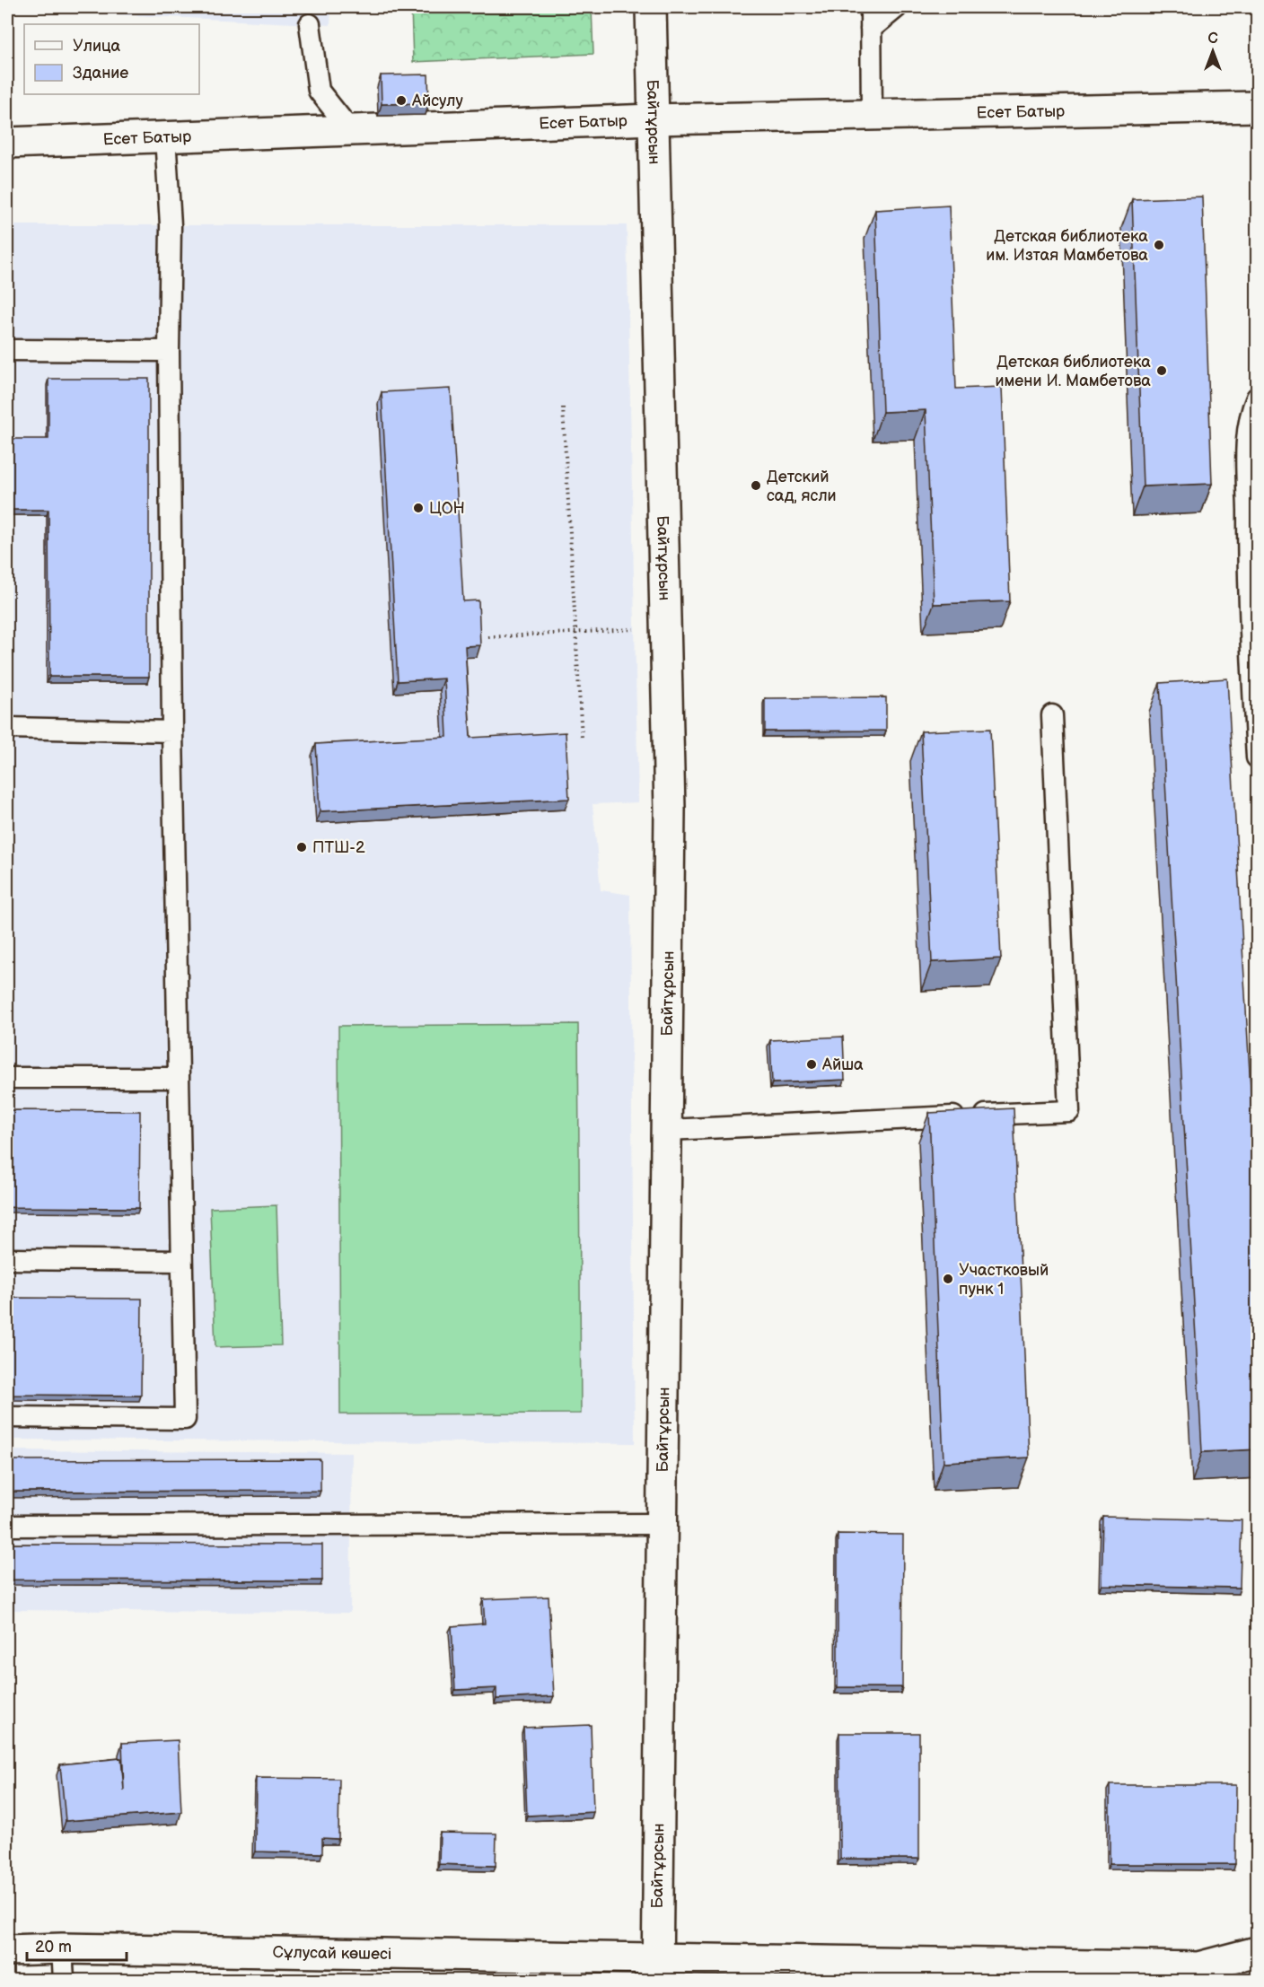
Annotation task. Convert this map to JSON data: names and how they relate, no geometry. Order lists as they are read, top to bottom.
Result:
{
  "streets": {
    "street": ["Есет Батыр", "Байтұрсын", "Сұлусай көшесі"]
  },
  "crossings": [
    ["Есет Батыр", "Байтұрсын"],
    ["Байтұрсын", "Сұлусай көшесі"]
  ],
  "places": [
    "Айсулу",
    "Детская библиотека им. Изтая Мамбетова",
    "Детская библиотека имени И. Мамбетова",
    "Детский сад, ясли",
    "ЦОН",
    "ПТШ-2",
    "Айша",
    "Участковый пунк 1"
  ],
  "legend": ["Улица", "Здание"],
  "scale_bar": "20 m",
  "north": "top"
}
